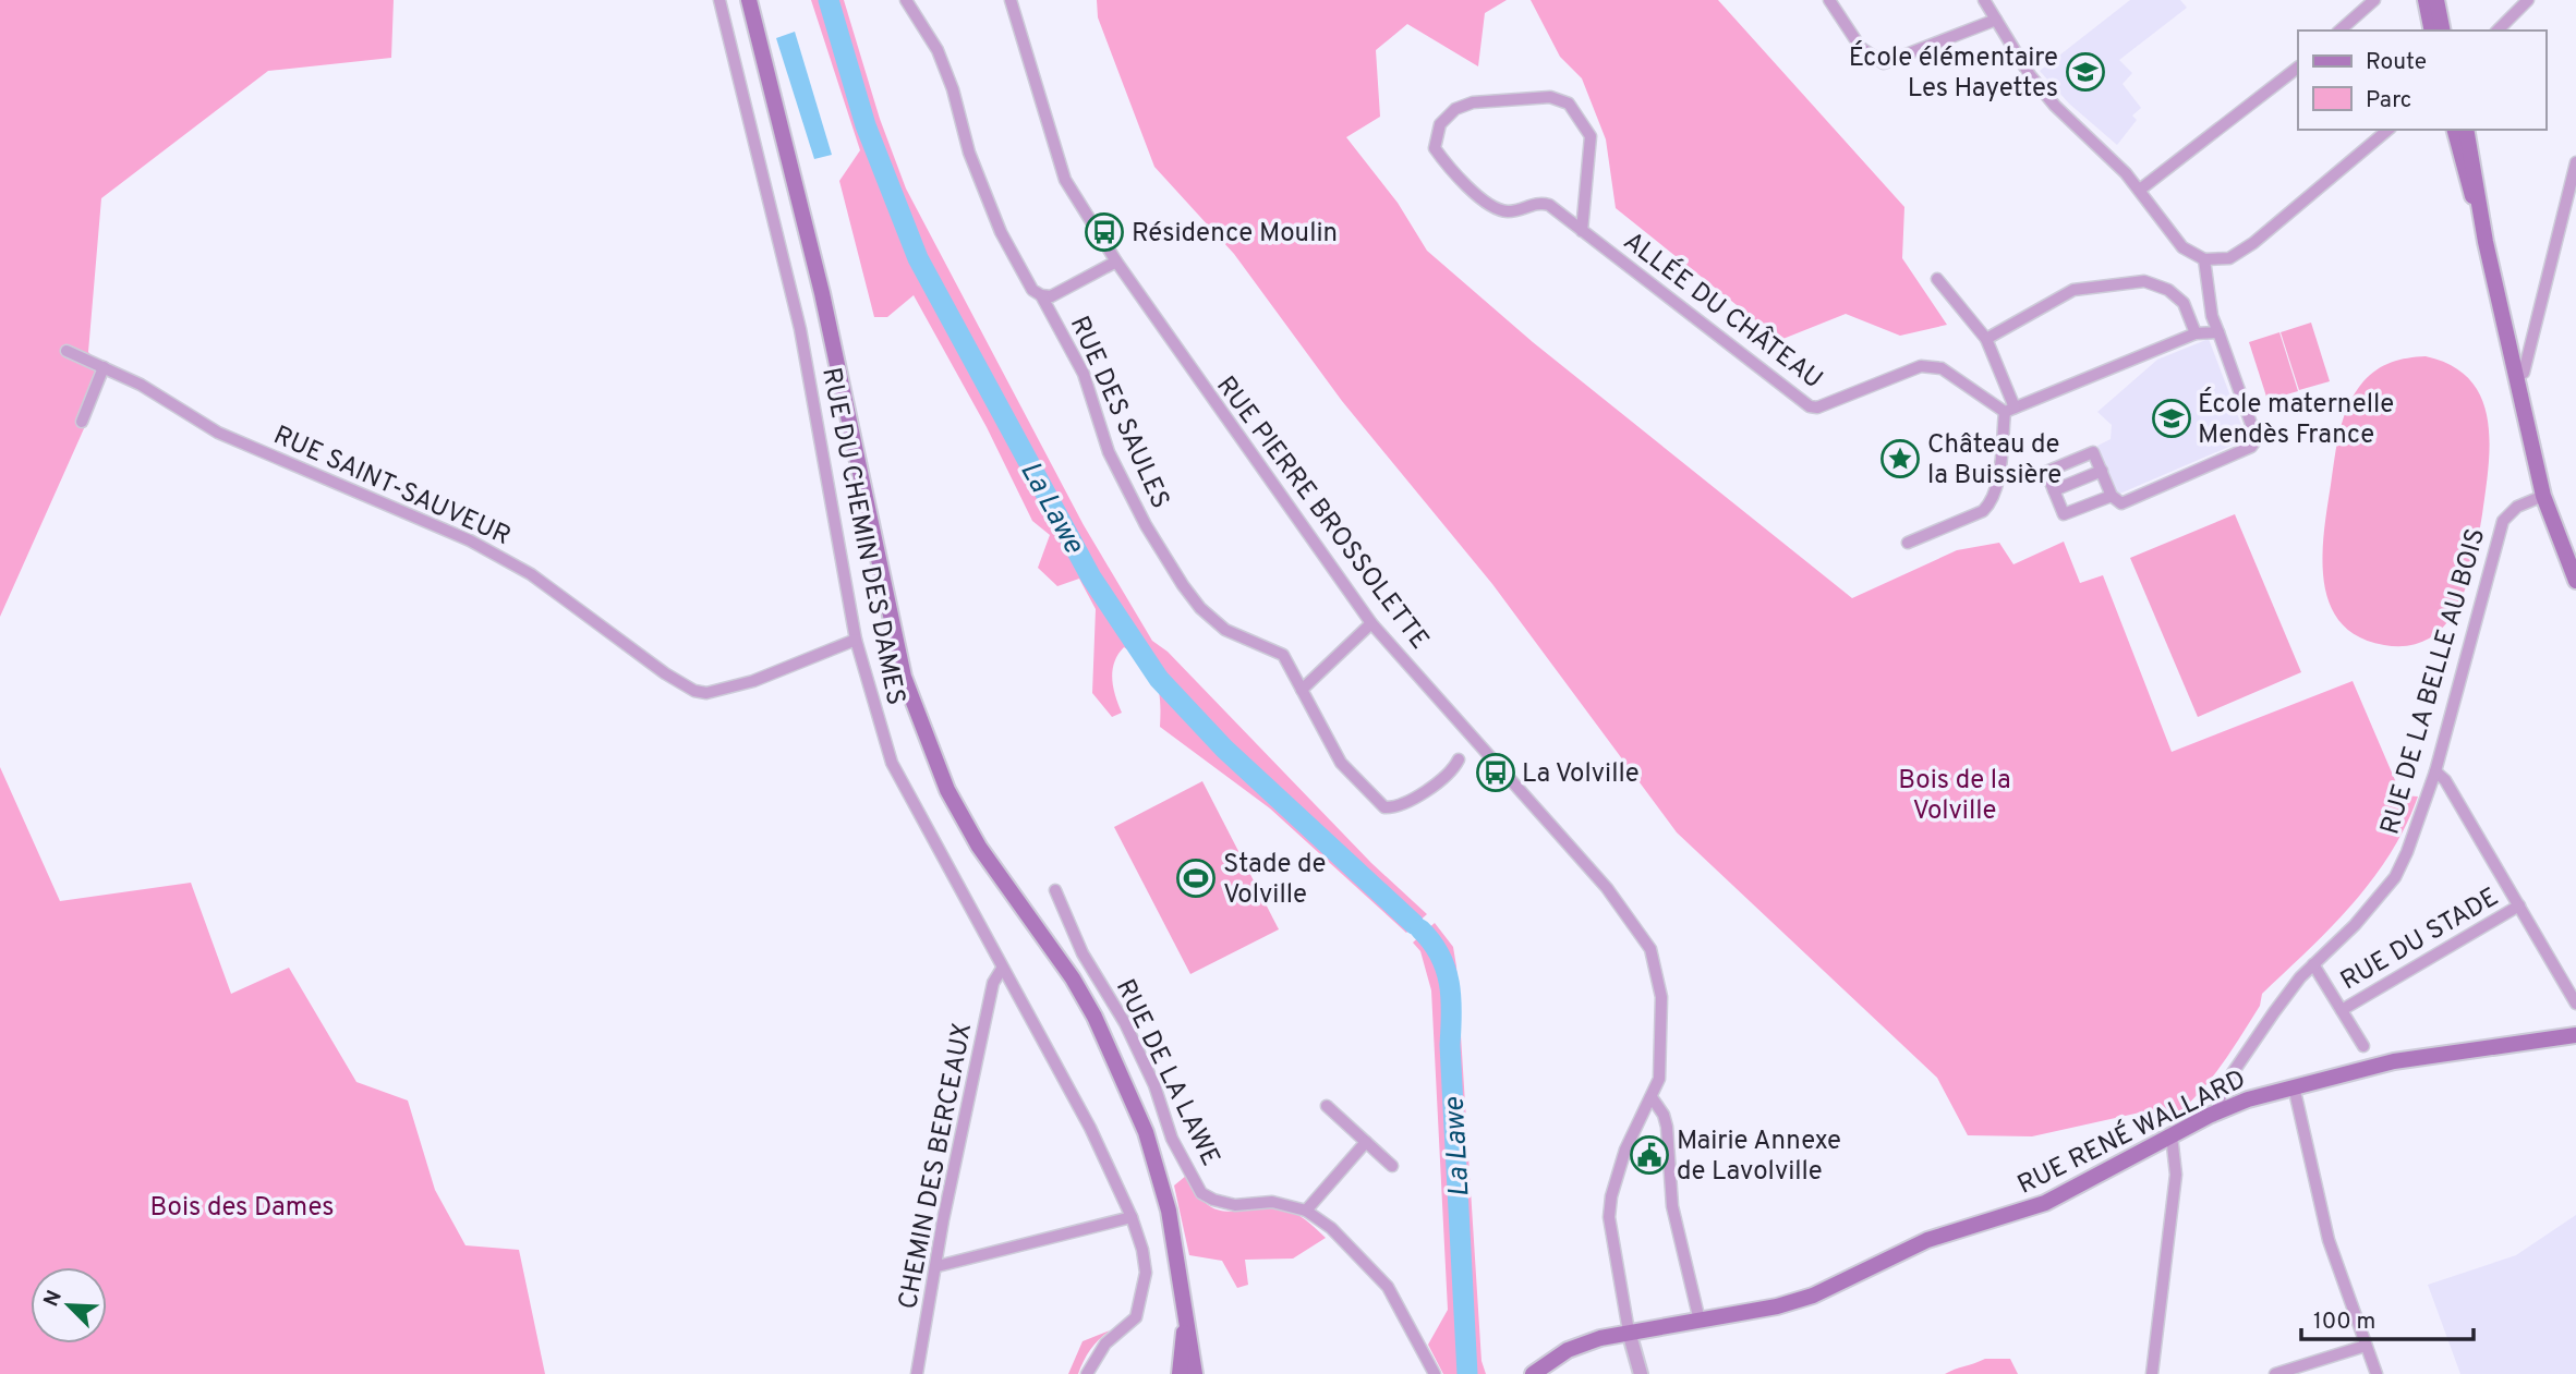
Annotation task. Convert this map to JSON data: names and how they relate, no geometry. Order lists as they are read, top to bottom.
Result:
{
  "streets": {
    "main road": ["RUE RENÉ WALLARD"],
    "street": [
      "ALLÉE DU CHÂTEAU",
      "RUE DES SAULES",
      "RUE SAINT-SAUVEUR",
      "RUE PIERRE BROSSOLETTE",
      "RUE DU CHEMIN DES DAMES",
      "RUE DE LA BELLE AU BOIS",
      "RUE DU STADE",
      "RUE DE LA LAWE",
      "CHEMIN DES BERCEAUX"
    ]
  },
  "crossings": [
    ["RUE SAINT-SAUVEUR", "RUE DU CHEMIN DES DAMES"],
    ["RUE PIERRE BROSSOLETTE", "RUE RENÉ WALLARD"],
    ["RUE DU CHEMIN DES DAMES", "CHEMIN DES BERCEAUX"],
    ["RUE DE LA BELLE AU BOIS", "RUE RENÉ WALLARD"]
  ],
  "water": ["La Lawe"],
  "parks": ["Bois de la Volville", "Bois des Dames"],
  "places": {
    "school or university": ["École élémentaire Les Hayettes", "École maternelle Mendès France"],
    "bus stop": ["Résidence Moulin", "La Volville"],
    "place": ["Château de la Buissière"],
    "sports": ["Stade de Volville"],
    "public building": ["Mairie Annexe de Lavolville"]
  },
  "legend": ["Route", "Parc"],
  "scale_bar": "100 m",
  "north": "top left"
}
